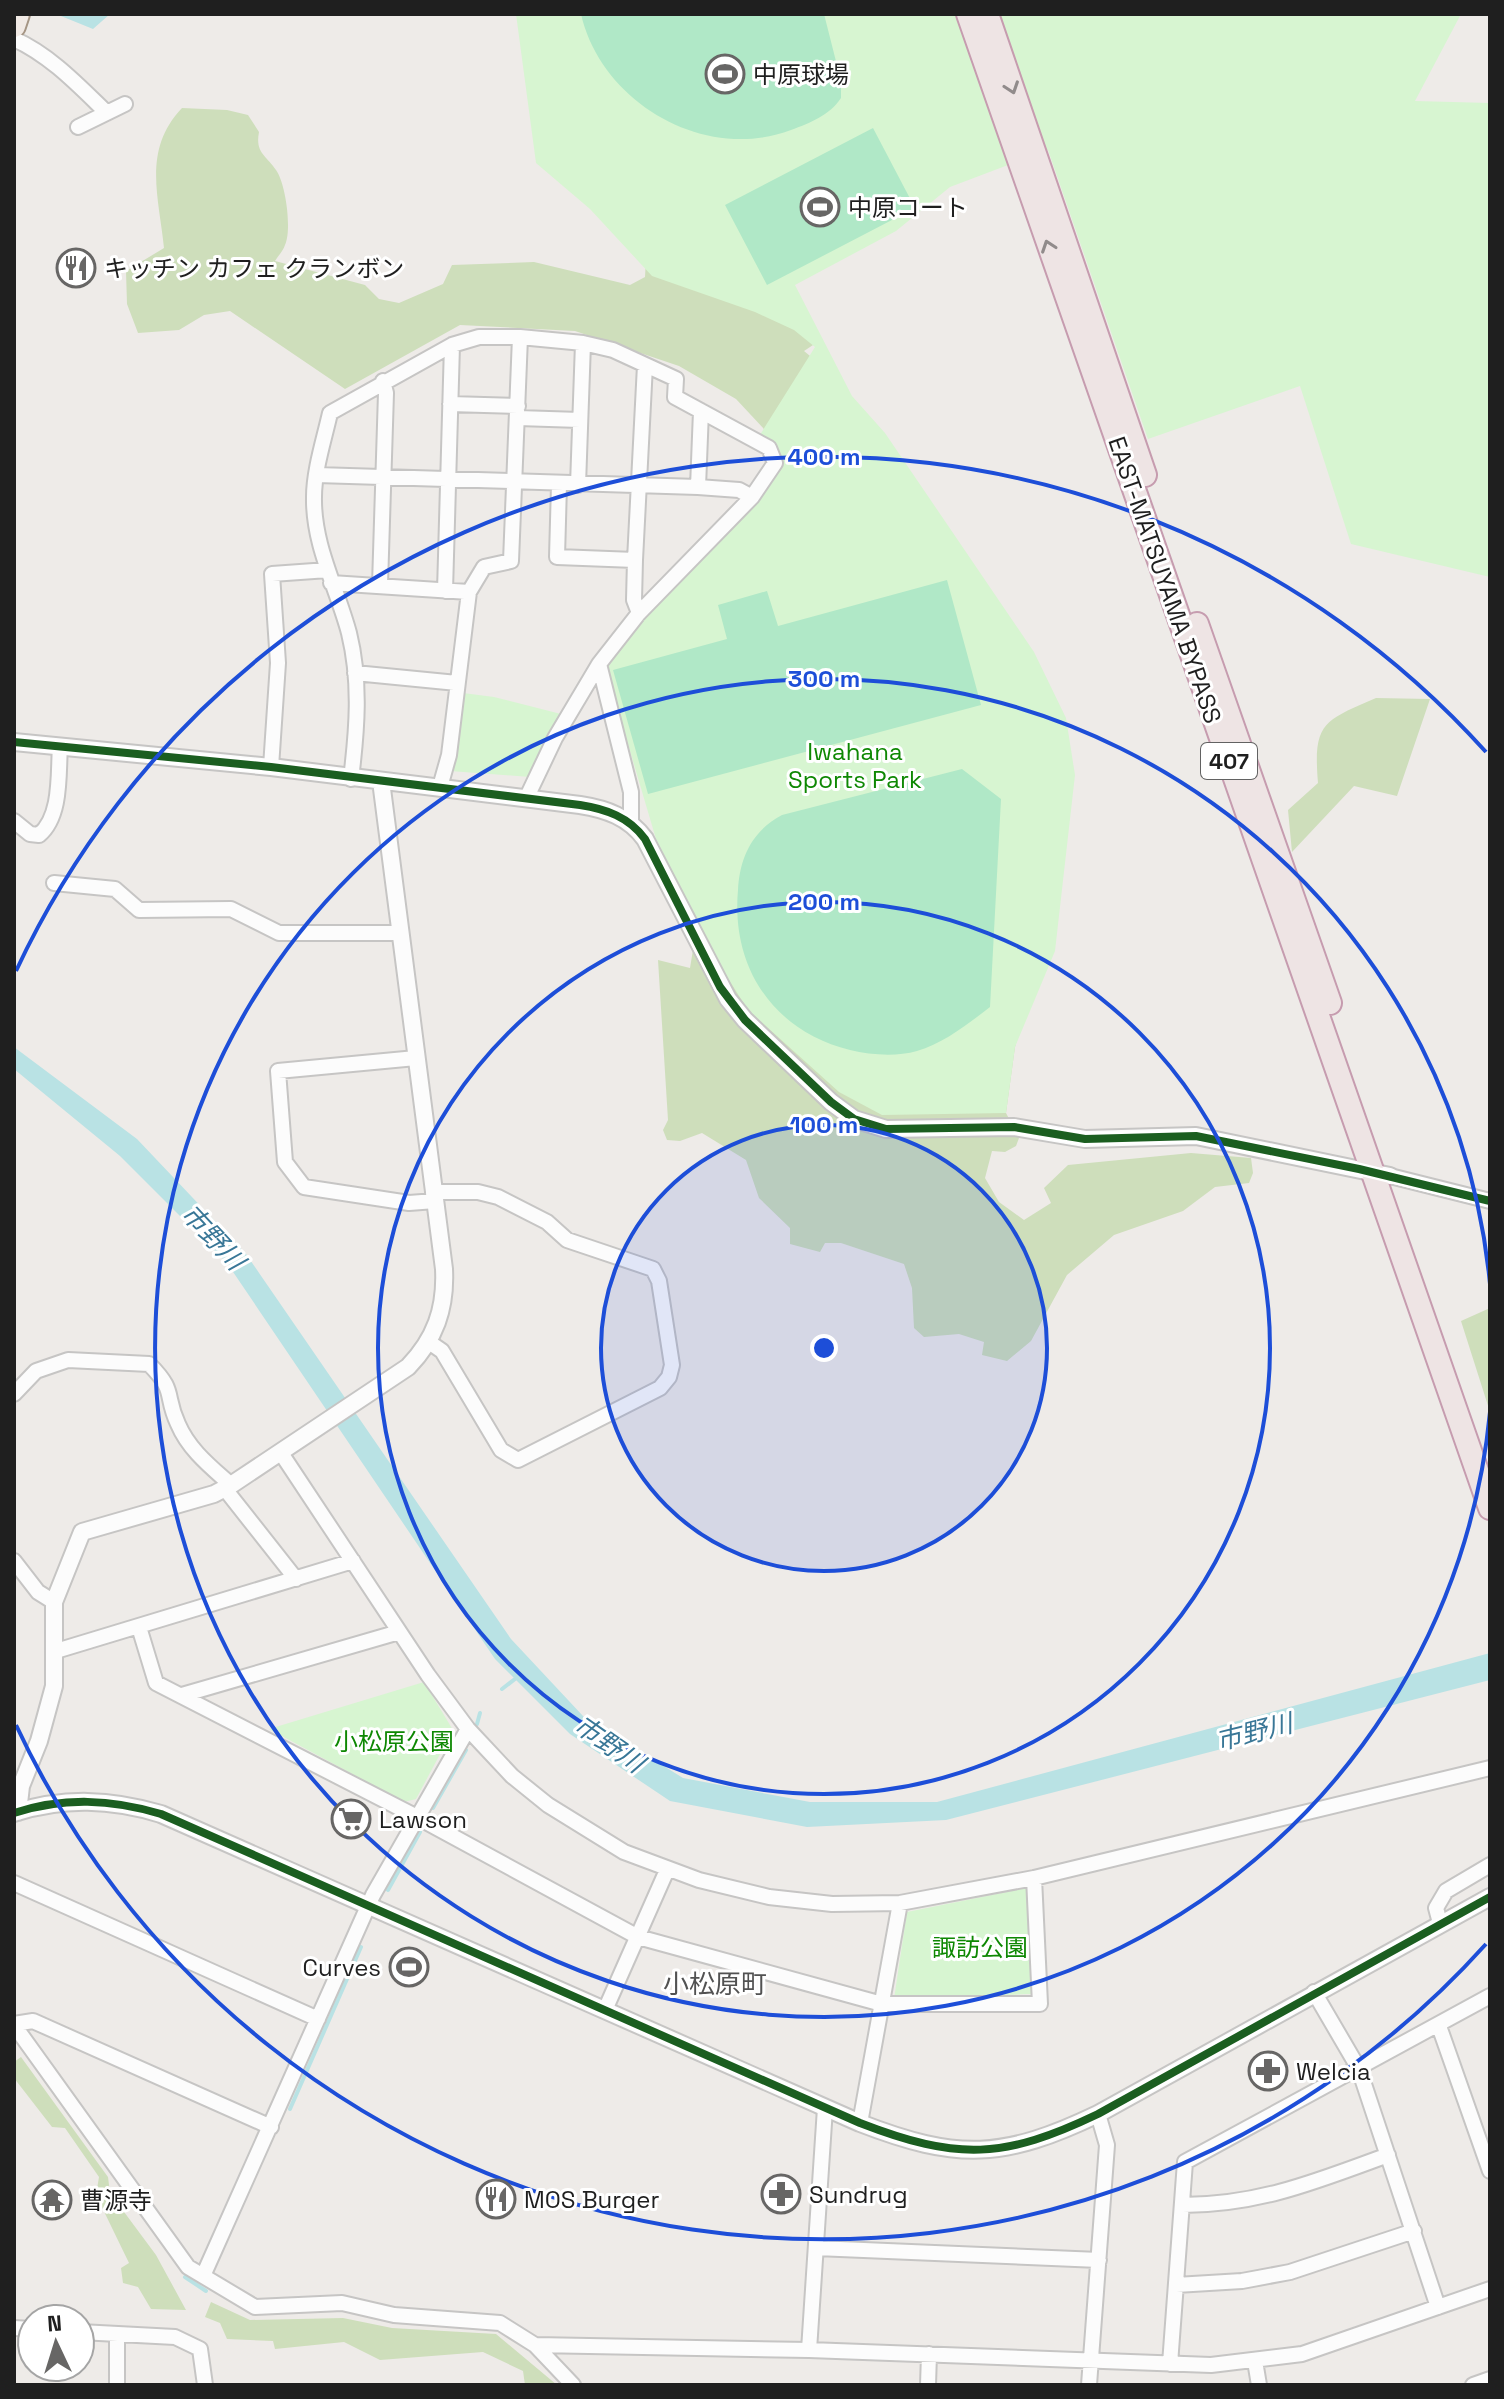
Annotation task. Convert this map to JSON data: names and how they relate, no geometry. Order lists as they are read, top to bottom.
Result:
{
  "streets": {
    "highway": ["EAST-MATSUYAMA BYPASS", "407"]
  },
  "districts": ["小松原町"],
  "water": ["市野川"],
  "parks": ["Iwahana Sports Park", "小松原公園", "諏訪公園"],
  "places": {
    "sports": ["中原球場", "中原コート", "Curves"],
    "restaurant": ["キッチン カフェ クランボン", "MOS Burger"],
    "supermarket": ["Lawson"],
    "pharmacy": ["Welcia", "Sundrug"],
    "temple": ["曹源寺"]
  },
  "north": "top",
  "rings": [
    "400 m",
    "300 m",
    "200 m",
    "100 m"
  ]
}
